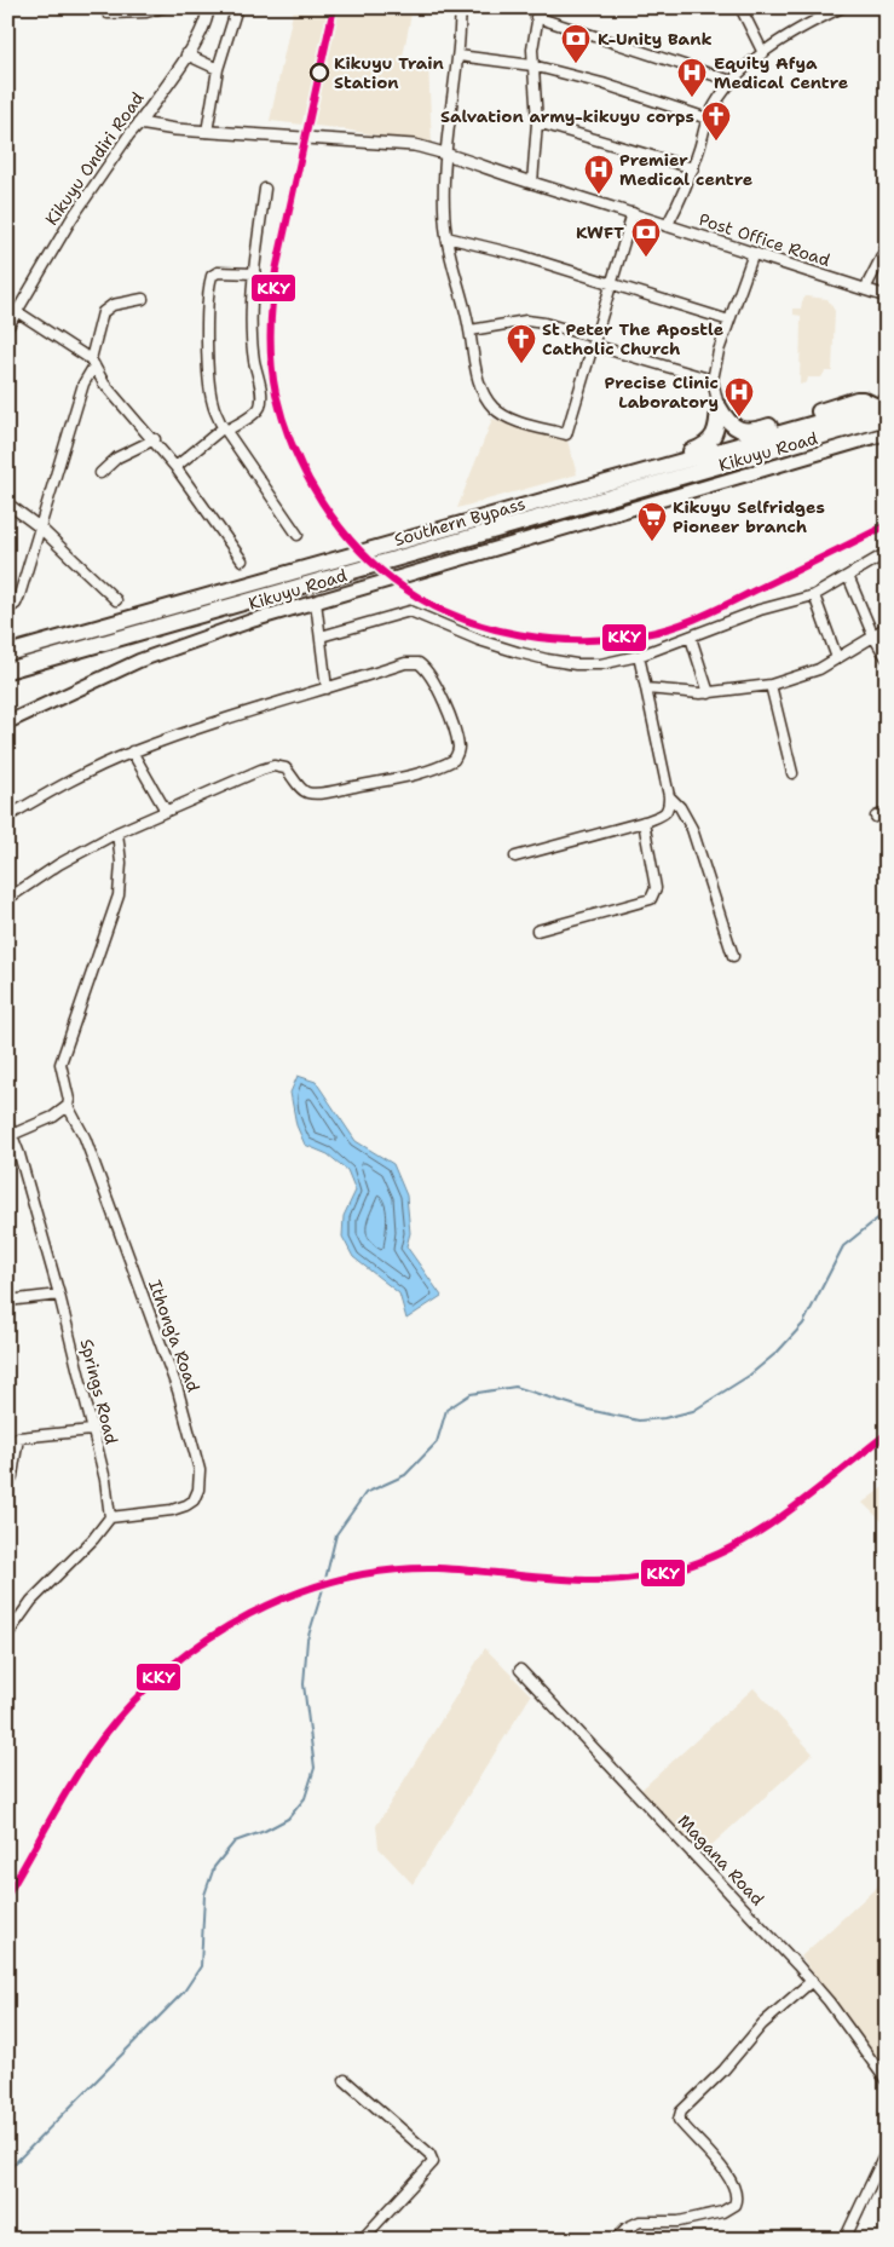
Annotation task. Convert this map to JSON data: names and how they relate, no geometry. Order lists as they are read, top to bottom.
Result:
{
  "streets": {
    "highway": ["Southern Bypass"],
    "main road": ["Kikuyu Road"],
    "street": [
      "Kikuyu Ondiri Road",
      "Post Office Road",
      "Ithong'a Road",
      "Springs Road",
      "Magana Road"
    ]
  },
  "crossings": [
    ["Kikuyu Ondiri Road", "Post Office Road"],
    ["Ithong'a Road", "Springs Road"]
  ],
  "places": {
    "bank": ["K-Unity Bank", "KWFT"],
    "other": ["Kikuyu Train Station"],
    "hospital": ["Equity Afya Medical Centre", "Premier Medical centre", "Precise Clinic Laboratory"],
    "church": ["Salvation army-kikuyu corps", "St Peter The Apostle Catholic Church"],
    "supermarket": ["Kikuyu Selfridges Pioneer branch"]
  },
  "lines": ["transit line KKY"]
}
